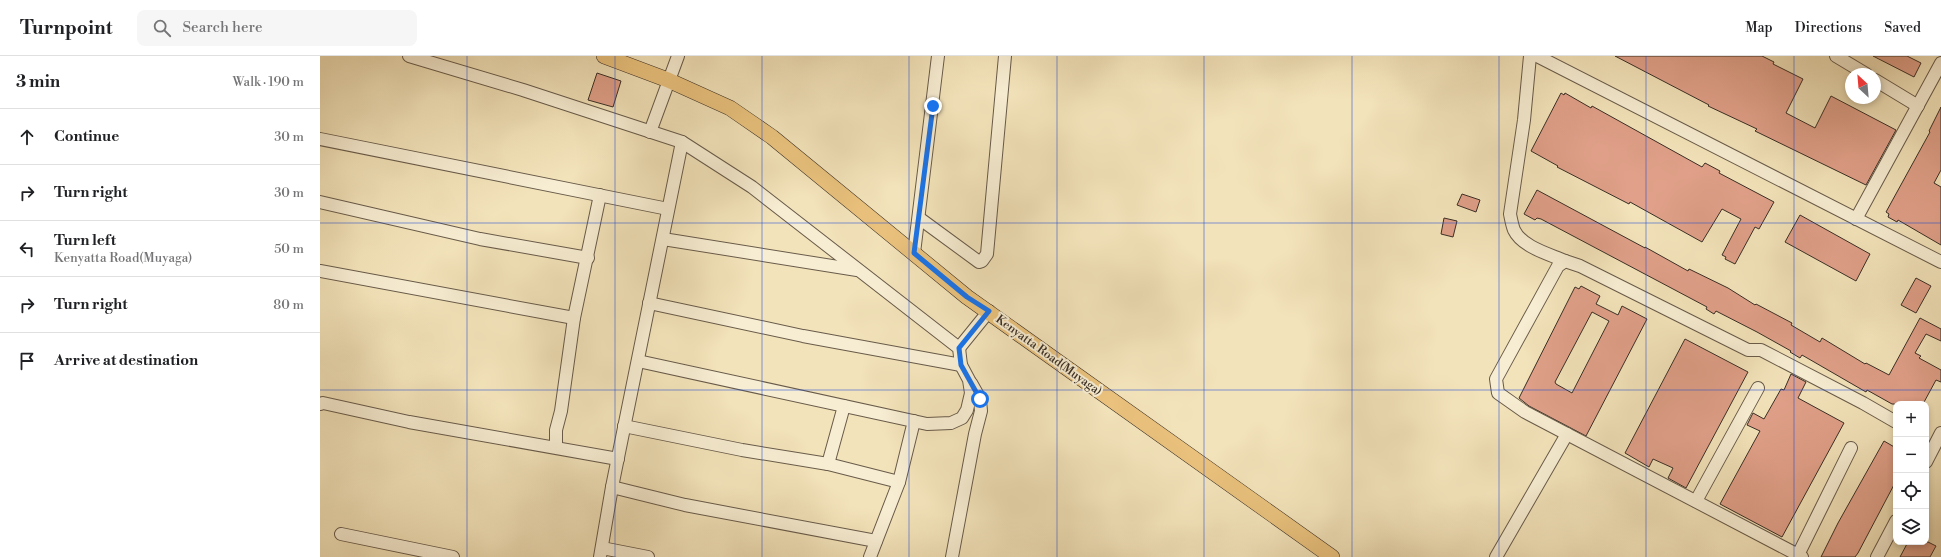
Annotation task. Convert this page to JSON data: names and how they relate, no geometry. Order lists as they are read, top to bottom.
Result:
{
  "streets": {
    "main road": ["Kenyatta Road(Muyaga)"]
  },
  "north": "top left",
  "page": {
    "header": "Turnpoint",
    "search": "Search here",
    "nav": ["Map", "Directions", "Saved"],
    "heading": ["3 min", "Walk · 190 m"],
    "list": [
      ["Continue", "30 m"],
      ["Turn right", "30 m"],
      ["Turn left", "Kenyatta Road(Muyaga)", "50 m"],
      ["Turn right", "80 m"],
      "Arrive at destination"
    ],
    "map_buttons": ["+", "−"]
  }
}
